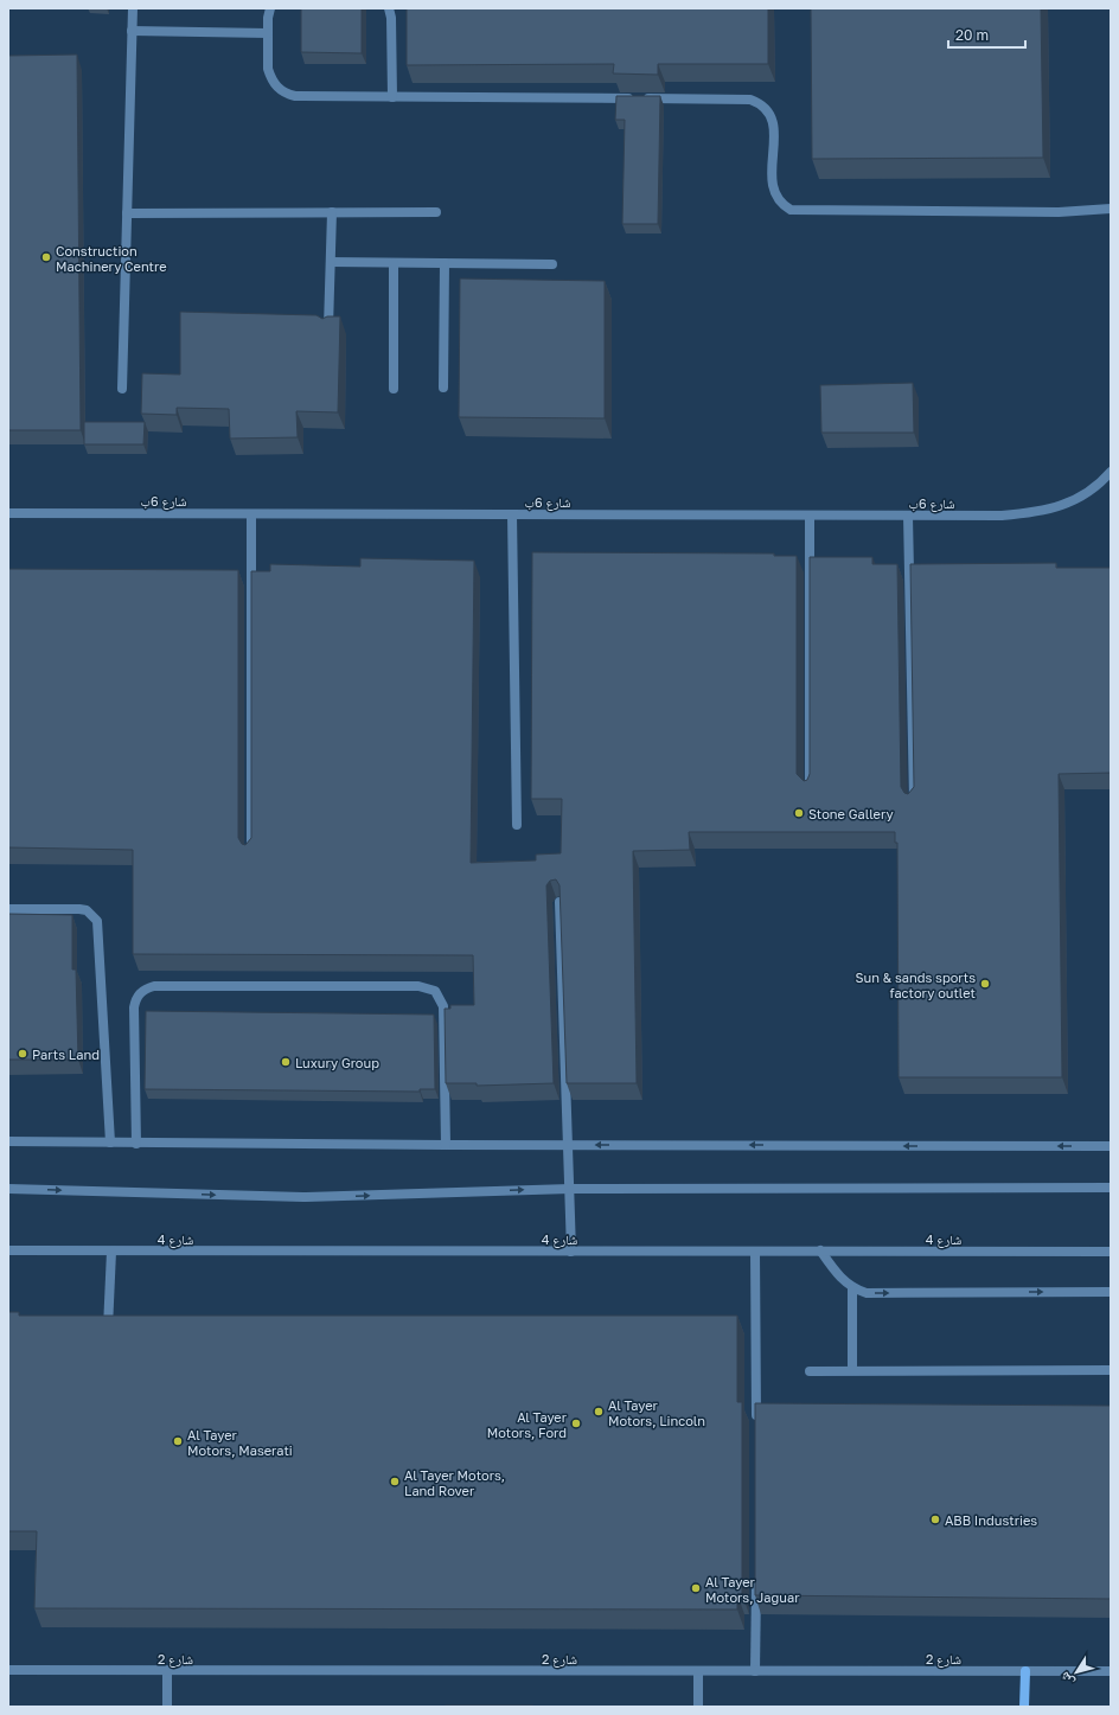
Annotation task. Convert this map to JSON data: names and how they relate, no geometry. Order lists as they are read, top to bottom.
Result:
{
  "streets": {
    "street": ["شارع 6ب", "شارع 4", "شارع 2"]
  },
  "places": [
    "Construction Machinery Centre",
    "Stone Gallery",
    "Sun & sands sports factory outlet",
    "Parts Land",
    "Luxury Group",
    "Al Tayer Motors, Lincoln",
    "Al Tayer Motors, Ford",
    "Al Tayer Motors, Maserati",
    "Al Tayer Motors, Land Rover",
    "ABB Industries",
    "Al Tayer Motors, Jaguar"
  ],
  "scale_bar": "20 m",
  "north": "bottom left"
}
